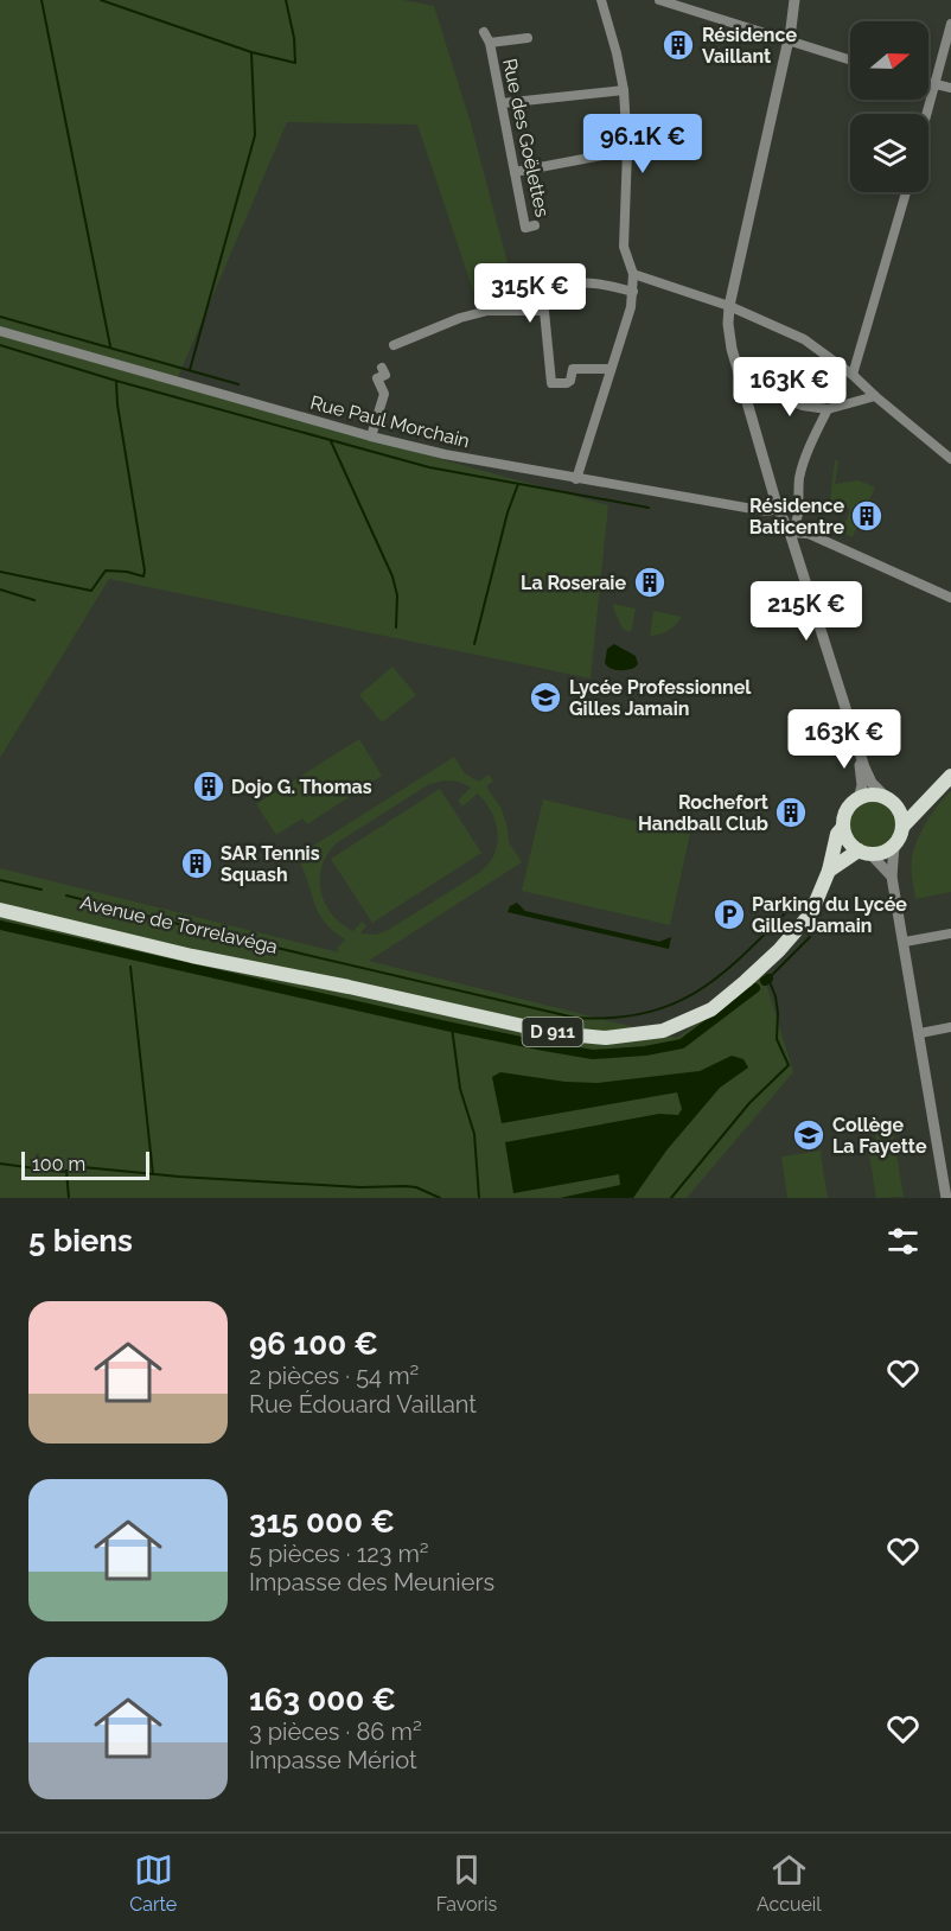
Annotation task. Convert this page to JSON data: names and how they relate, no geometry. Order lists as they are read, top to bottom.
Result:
{
  "streets": {
    "main road": ["Avenue de Torrelavéga", "D 911"],
    "street": ["Rue des Goëlettes", "Rue Paul Morchain"]
  },
  "places": {
    "building": [
      "Résidence Vaillant",
      "Résidence Baticentre",
      "La Roseraie",
      "Dojo G. Thomas",
      "Rochefort Handball Club",
      "SAR Tennis Squash"
    ],
    "school or university": ["Lycée Professionnel Gilles Jamain", "Collège La Fayette"],
    "parking": ["Parking du Lycée Gilles Jamain"]
  },
  "scale_bar": "100 m",
  "north": "right",
  "page": {
    "price": [
      "96.1K €",
      "315K €",
      "163K €",
      "215K €",
      "163K €"
    ],
    "scale": "100 m",
    "heading": "5 biens",
    "list": [
      {
        "name": "96 100 €",
        "note": "2 pièces · 54 m² · Rue Édouard Vaillant"
      },
      {
        "name": "315 000 €",
        "note": "5 pièces · 123 m² · Impasse des Meuniers"
      },
      {
        "name": "163 000 €",
        "note": "3 pièces · 86 m² · Impasse Mériot"
      }
    ],
    "tabs": ["Carte", "Favoris", "Accueil"]
  }
}
